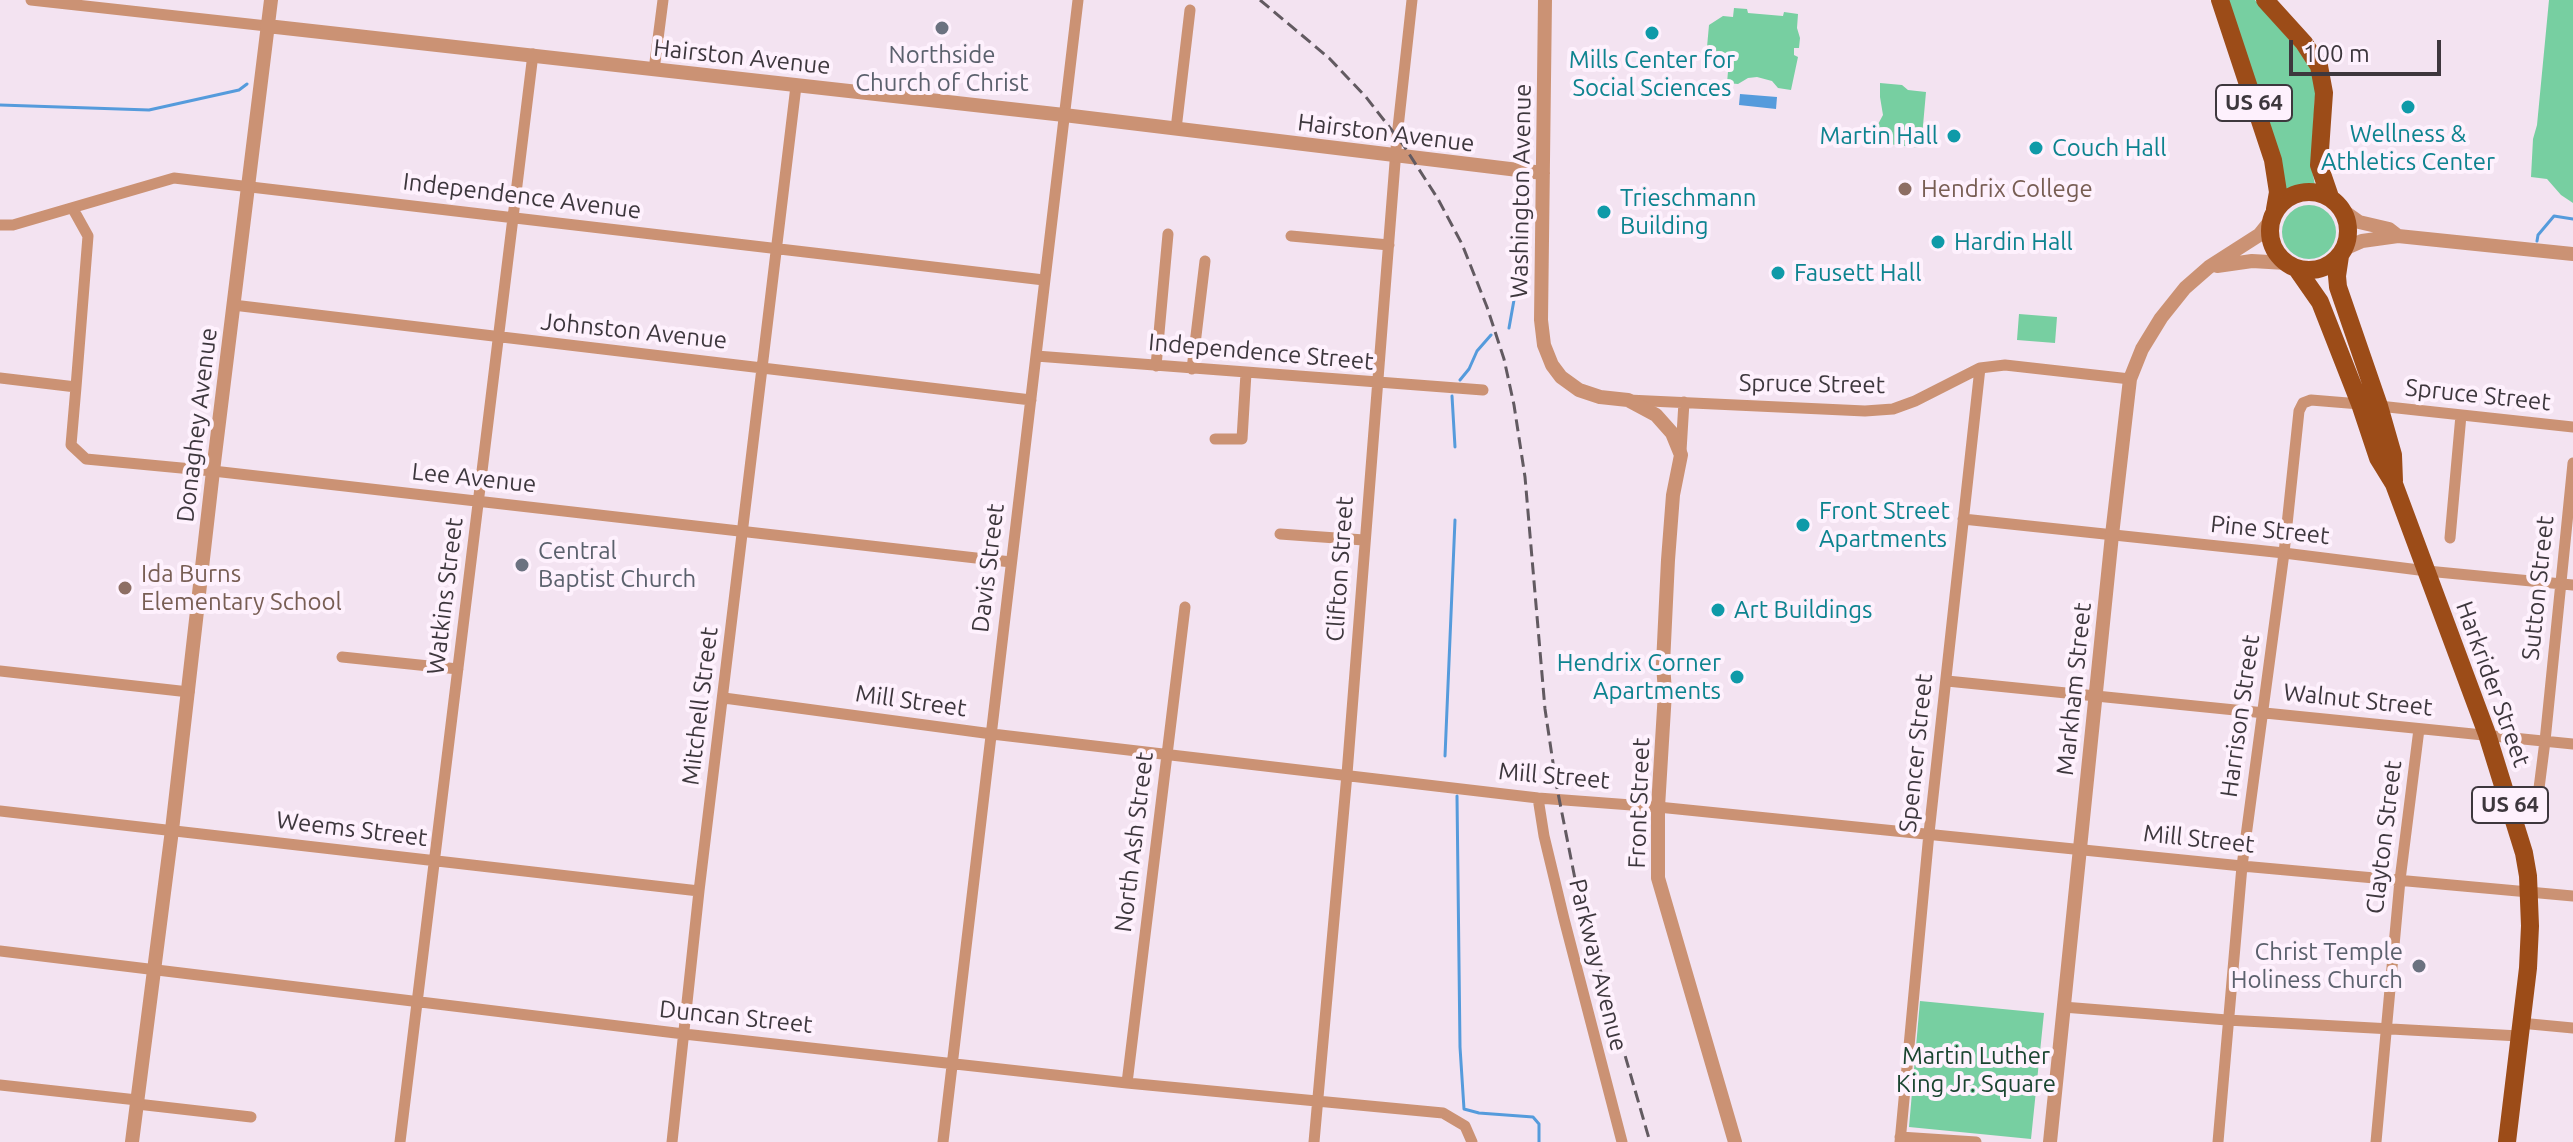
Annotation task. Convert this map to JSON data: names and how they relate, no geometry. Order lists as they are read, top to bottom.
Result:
{
  "streets": {
    "main road": ["US 64", "Harkrider Street"],
    "street": [
      "Hairston Avenue",
      "Washington Avenue",
      "Independence Avenue",
      "Johnston Avenue",
      "Independence Street",
      "Spruce Street",
      "Donaghey Avenue",
      "Lee Avenue",
      "Pine Street",
      "Davis Street",
      "Clifton Street",
      "Sutton Street",
      "Watkins Street",
      "Markham Street",
      "Walnut Street",
      "Mill Street",
      "Mitchell Street",
      "Harrison Street",
      "Spencer Street",
      "Front Street",
      "Weems Street",
      "Clayton Street",
      "North Ash Street",
      "Parkway Avenue",
      "Duncan Street"
    ]
  },
  "crossings": [
    ["Hairston Avenue", "Washington Avenue"],
    ["Hairston Avenue", "Donaghey Avenue"],
    ["Hairston Avenue", "Davis Street"],
    ["Hairston Avenue", "Clifton Street"],
    ["Hairston Avenue", "Watkins Street"],
    ["Hairston Avenue", "Mitchell Street"],
    ["US 64", "Harkrider Street"],
    ["US 64", "Markham Street"],
    ["Washington Avenue", "Spruce Street"],
    ["Independence Avenue", "Donaghey Avenue"],
    ["Independence Avenue", "Davis Street"],
    ["Independence Avenue", "Watkins Street"],
    ["Independence Avenue", "Mitchell Street"],
    ["Johnston Avenue", "Donaghey Avenue"],
    ["Johnston Avenue", "Davis Street"],
    ["Johnston Avenue", "Watkins Street"],
    ["Johnston Avenue", "Mitchell Street"],
    ["Independence Street", "Davis Street"],
    ["Independence Street", "Clifton Street"],
    ["Spruce Street", "Harkrider Street"],
    ["Spruce Street", "Markham Street"],
    ["Spruce Street", "Spencer Street"],
    ["Spruce Street", "Front Street"],
    ["Donaghey Avenue", "Lee Avenue"],
    ["Donaghey Avenue", "Weems Street"],
    ["Donaghey Avenue", "Duncan Street"],
    ["Lee Avenue", "Davis Street"],
    ["Lee Avenue", "Watkins Street"],
    ["Lee Avenue", "Mitchell Street"],
    ["Pine Street", "Sutton Street"],
    ["Pine Street", "Harkrider Street"],
    ["Pine Street", "Markham Street"],
    ["Pine Street", "Harrison Street"],
    ["Pine Street", "Spencer Street"],
    ["Davis Street", "Mill Street"],
    ["Davis Street", "Duncan Street"],
    ["Clifton Street", "Mill Street"],
    ["Clifton Street", "Duncan Street"],
    ["Sutton Street", "Walnut Street"],
    ["Watkins Street", "Weems Street"],
    ["Watkins Street", "Duncan Street"],
    ["Harkrider Street", "Markham Street"],
    ["Harkrider Street", "Walnut Street"],
    ["Harkrider Street", "Mill Street"],
    ["Harkrider Street", "Harrison Street"],
    ["Markham Street", "Walnut Street"],
    ["Markham Street", "Mill Street"],
    ["Walnut Street", "Harrison Street"],
    ["Walnut Street", "Spencer Street"],
    ["Walnut Street", "Clayton Street"],
    ["Mill Street", "Mitchell Street"],
    ["Mill Street", "Harrison Street"],
    ["Mill Street", "Spencer Street"],
    ["Mill Street", "Front Street"],
    ["Mill Street", "Clayton Street"],
    ["Mill Street", "North Ash Street"],
    ["Mill Street", "Parkway Avenue"],
    ["Mitchell Street", "Weems Street"],
    ["Mitchell Street", "Duncan Street"],
    ["North Ash Street", "Duncan Street"]
  ],
  "parks": ["Martin Luther King Jr. Square"],
  "places": [
    "Northside Church of Christ",
    "Mills Center for Social Sciences",
    "Wellness & Athletics Center",
    "Martin Hall",
    "Couch Hall",
    "Hendrix College",
    "Trieschmann Building",
    "Hardin Hall",
    "Fausett Hall",
    "Front Street Apartments",
    "Central Baptist Church",
    "Ida Burns Elementary School",
    "Art Buildings",
    "Hendrix Corner Apartments",
    "Christ Temple Holiness Church"
  ],
  "scale_bar": "100 m"
}
